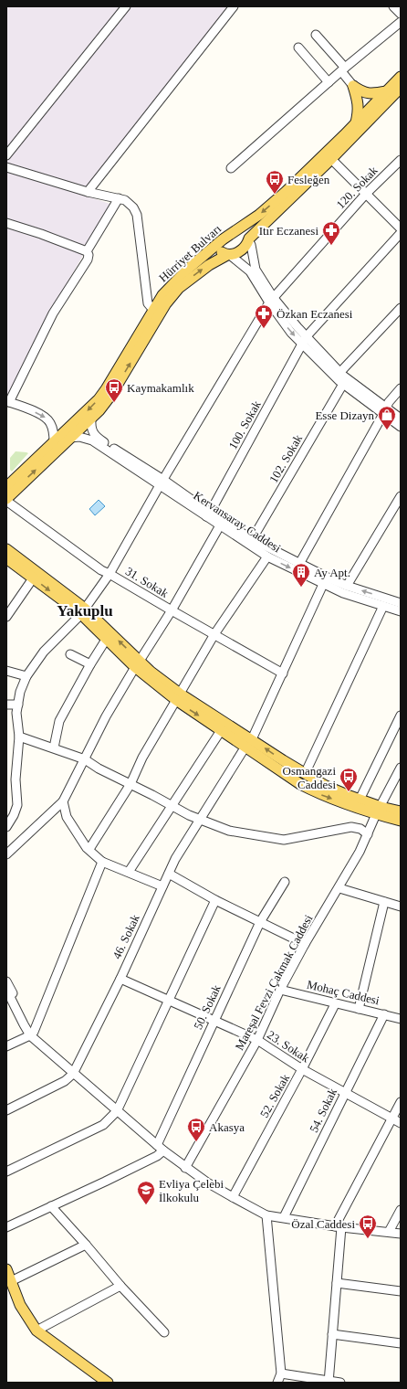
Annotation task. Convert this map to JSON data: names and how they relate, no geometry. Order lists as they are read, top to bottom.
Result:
{
  "streets": {
    "main road": ["Hürriyet Bulvarı"],
    "street": [
      "120. Sokak",
      "100. Sokak",
      "102. Sokak",
      "Kervansaray Caddesi",
      "31. Sokak",
      "46. Sokak",
      "Mareşal Fevzi Çakmak Caddesi",
      "Mohaç Caddesi",
      "50. Sokak",
      "23. Sokak",
      "52. Sokak",
      "54. Sokak"
    ]
  },
  "crossings": [
    ["120. Sokak", "Kervansaray Caddesi"],
    ["120. Sokak", "31. Sokak"],
    ["Hürriyet Bulvarı", "Kervansaray Caddesi"],
    ["Hürriyet Bulvarı", "31. Sokak"],
    ["100. Sokak", "Kervansaray Caddesi"],
    ["102. Sokak", "Kervansaray Caddesi"],
    ["Kervansaray Caddesi", "46. Sokak"],
    ["31. Sokak", "46. Sokak"],
    ["46. Sokak", "23. Sokak"],
    ["Mareşal Fevzi Çakmak Caddesi", "Mohaç Caddesi"],
    ["Mareşal Fevzi Çakmak Caddesi", "23. Sokak"],
    ["Mohaç Caddesi", "52. Sokak"],
    ["Mohaç Caddesi", "54. Sokak"],
    ["50. Sokak", "23. Sokak"],
    ["23. Sokak", "52. Sokak"],
    ["23. Sokak", "54. Sokak"]
  ],
  "districts": ["Yakuplu"],
  "places": {
    "bus stop": [
      "Fesleğen",
      "Kaymakamlık",
      "Osmangazi Caddesi",
      "Akasya",
      "Özal Caddesi"
    ],
    "pharmacy": ["Itır Eczanesi", "Özkan Eczanesi"],
    "shop": ["Esse Dizayn"],
    "building": ["Ay Apt."],
    "school or university": ["Evliya Çelebi İlkokulu"]
  }
}
